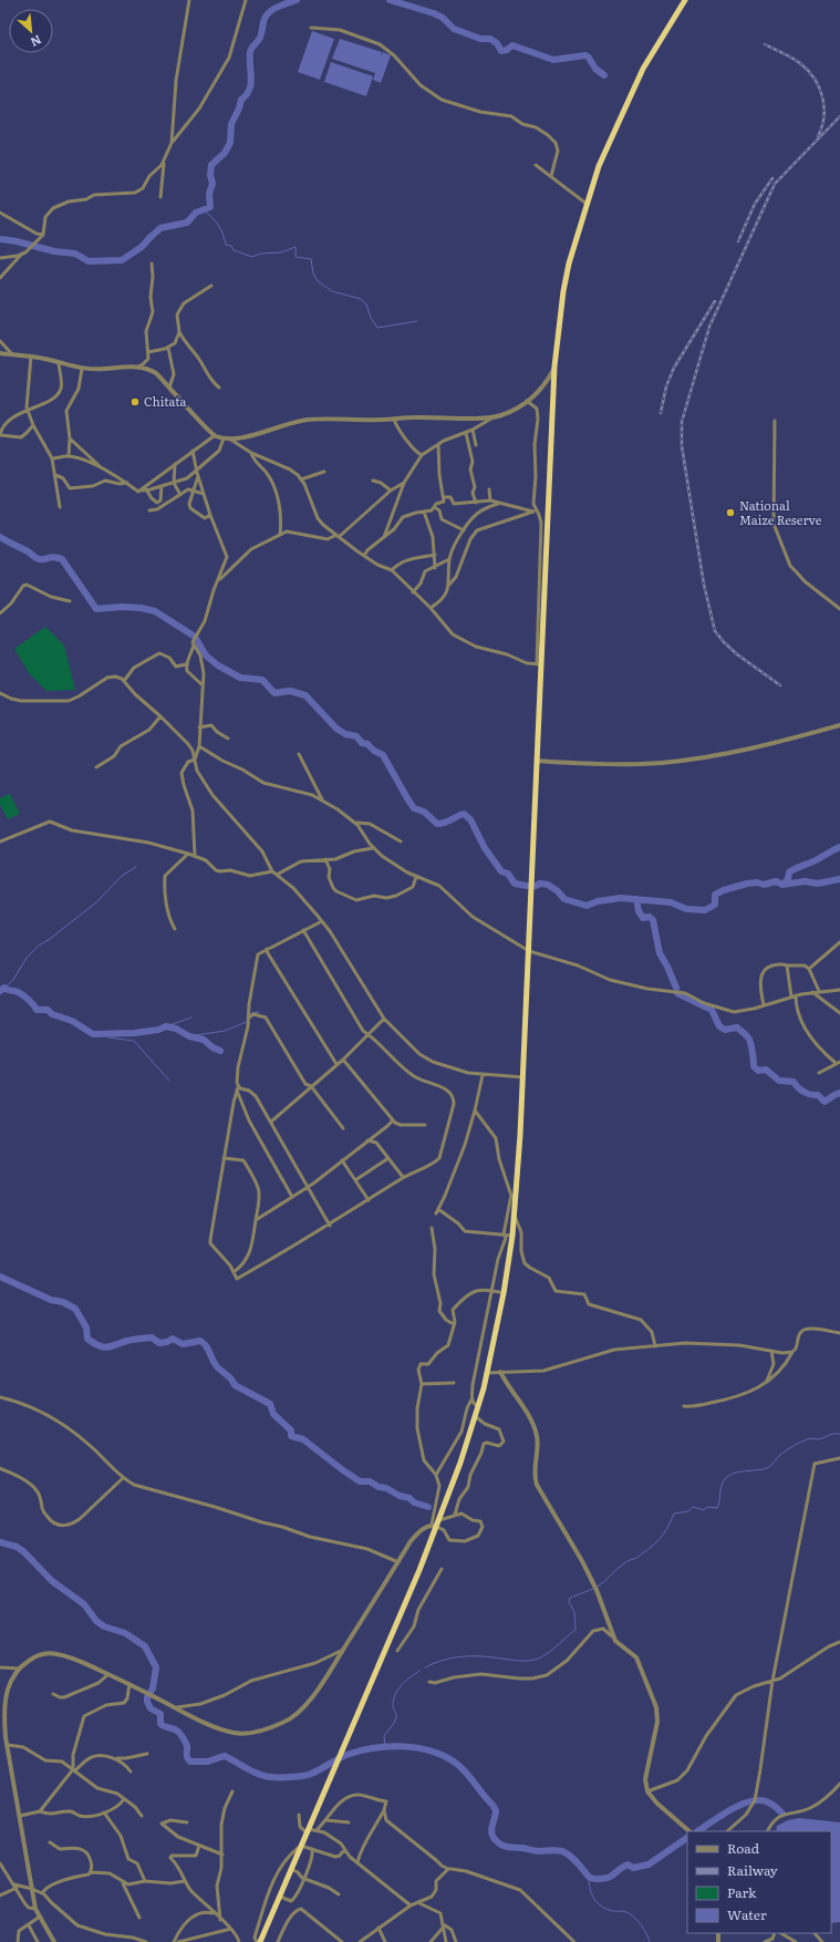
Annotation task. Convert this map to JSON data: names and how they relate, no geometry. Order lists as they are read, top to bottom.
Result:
{
  "places": ["Chitata", "National Maize Reserve"],
  "legend": [
    "Road",
    "Railway",
    "Park",
    "Water"
  ],
  "north": "bottom right"
}
